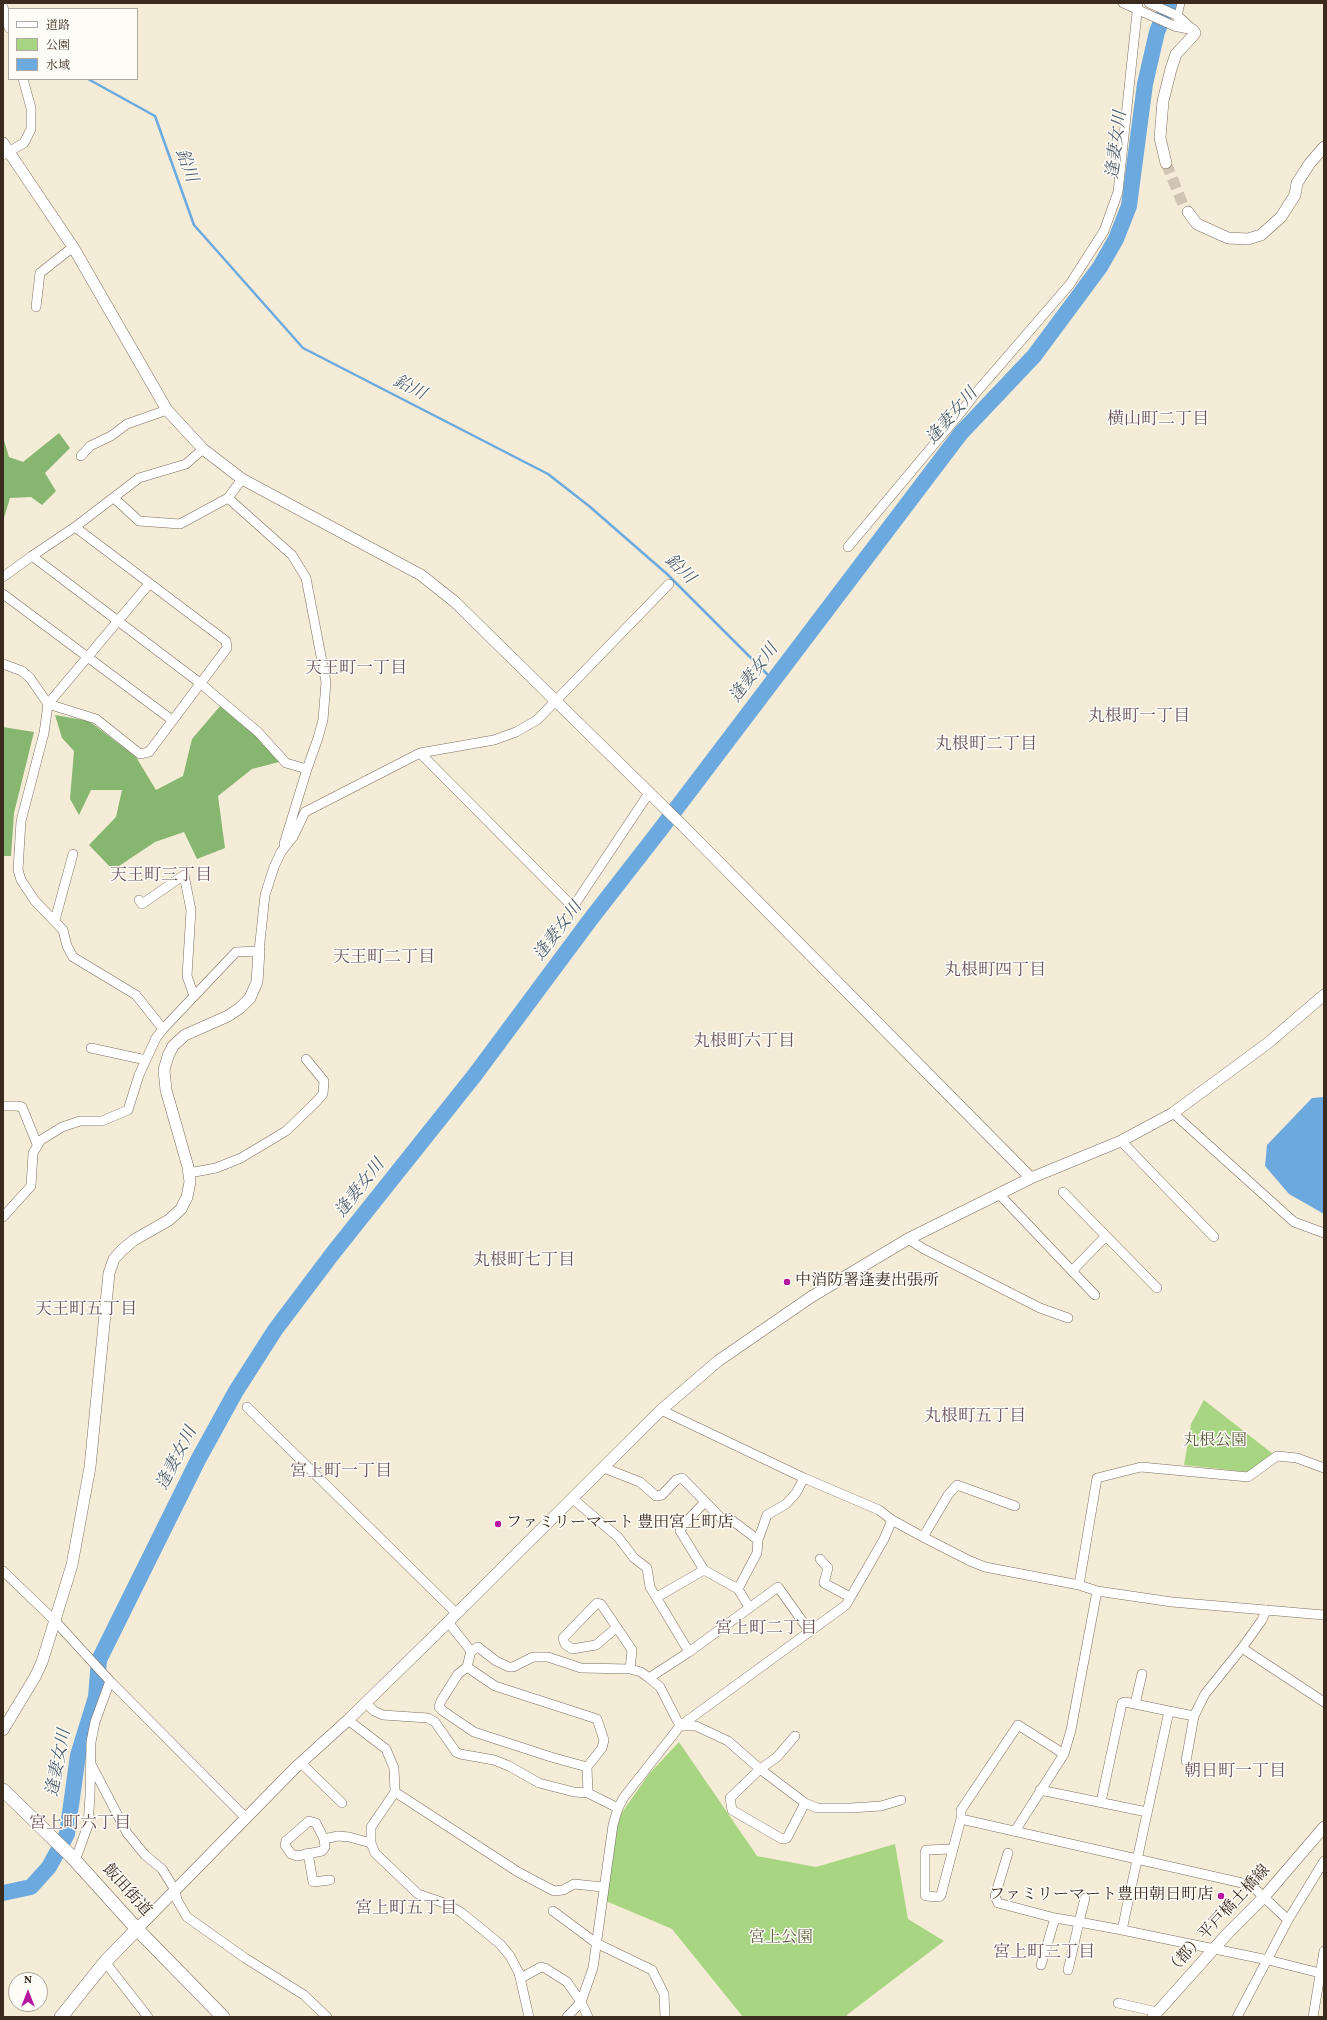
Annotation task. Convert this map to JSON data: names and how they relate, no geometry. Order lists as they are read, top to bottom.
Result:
{
  "streets": {
    "main road": ["飯田街道"],
    "street": ["（都）平戸橋土橋線"]
  },
  "districts": [
    "横山町二丁目",
    "天王町一丁目",
    "丸根町一丁目",
    "丸根町二丁目",
    "天王町三丁目",
    "天王町二丁目",
    "丸根町四丁目",
    "丸根町六丁目",
    "丸根町七丁目",
    "天王町五丁目",
    "丸根町五丁目",
    "宮上町一丁目",
    "宮上町二丁目",
    "朝日町一丁目",
    "宮上町六丁目",
    "宮上町五丁目",
    "宮上町三丁目"
  ],
  "water": ["逢妻女川", "鉛川"],
  "parks": ["丸根公園", "宮上公園"],
  "places": ["中消防署逢妻出張所", "ファミリーマート 豊田宮上町店", "ファミリーマート豊田朝日町店"],
  "legend": ["道路", "公園", "水域"],
  "north": "top"
}
